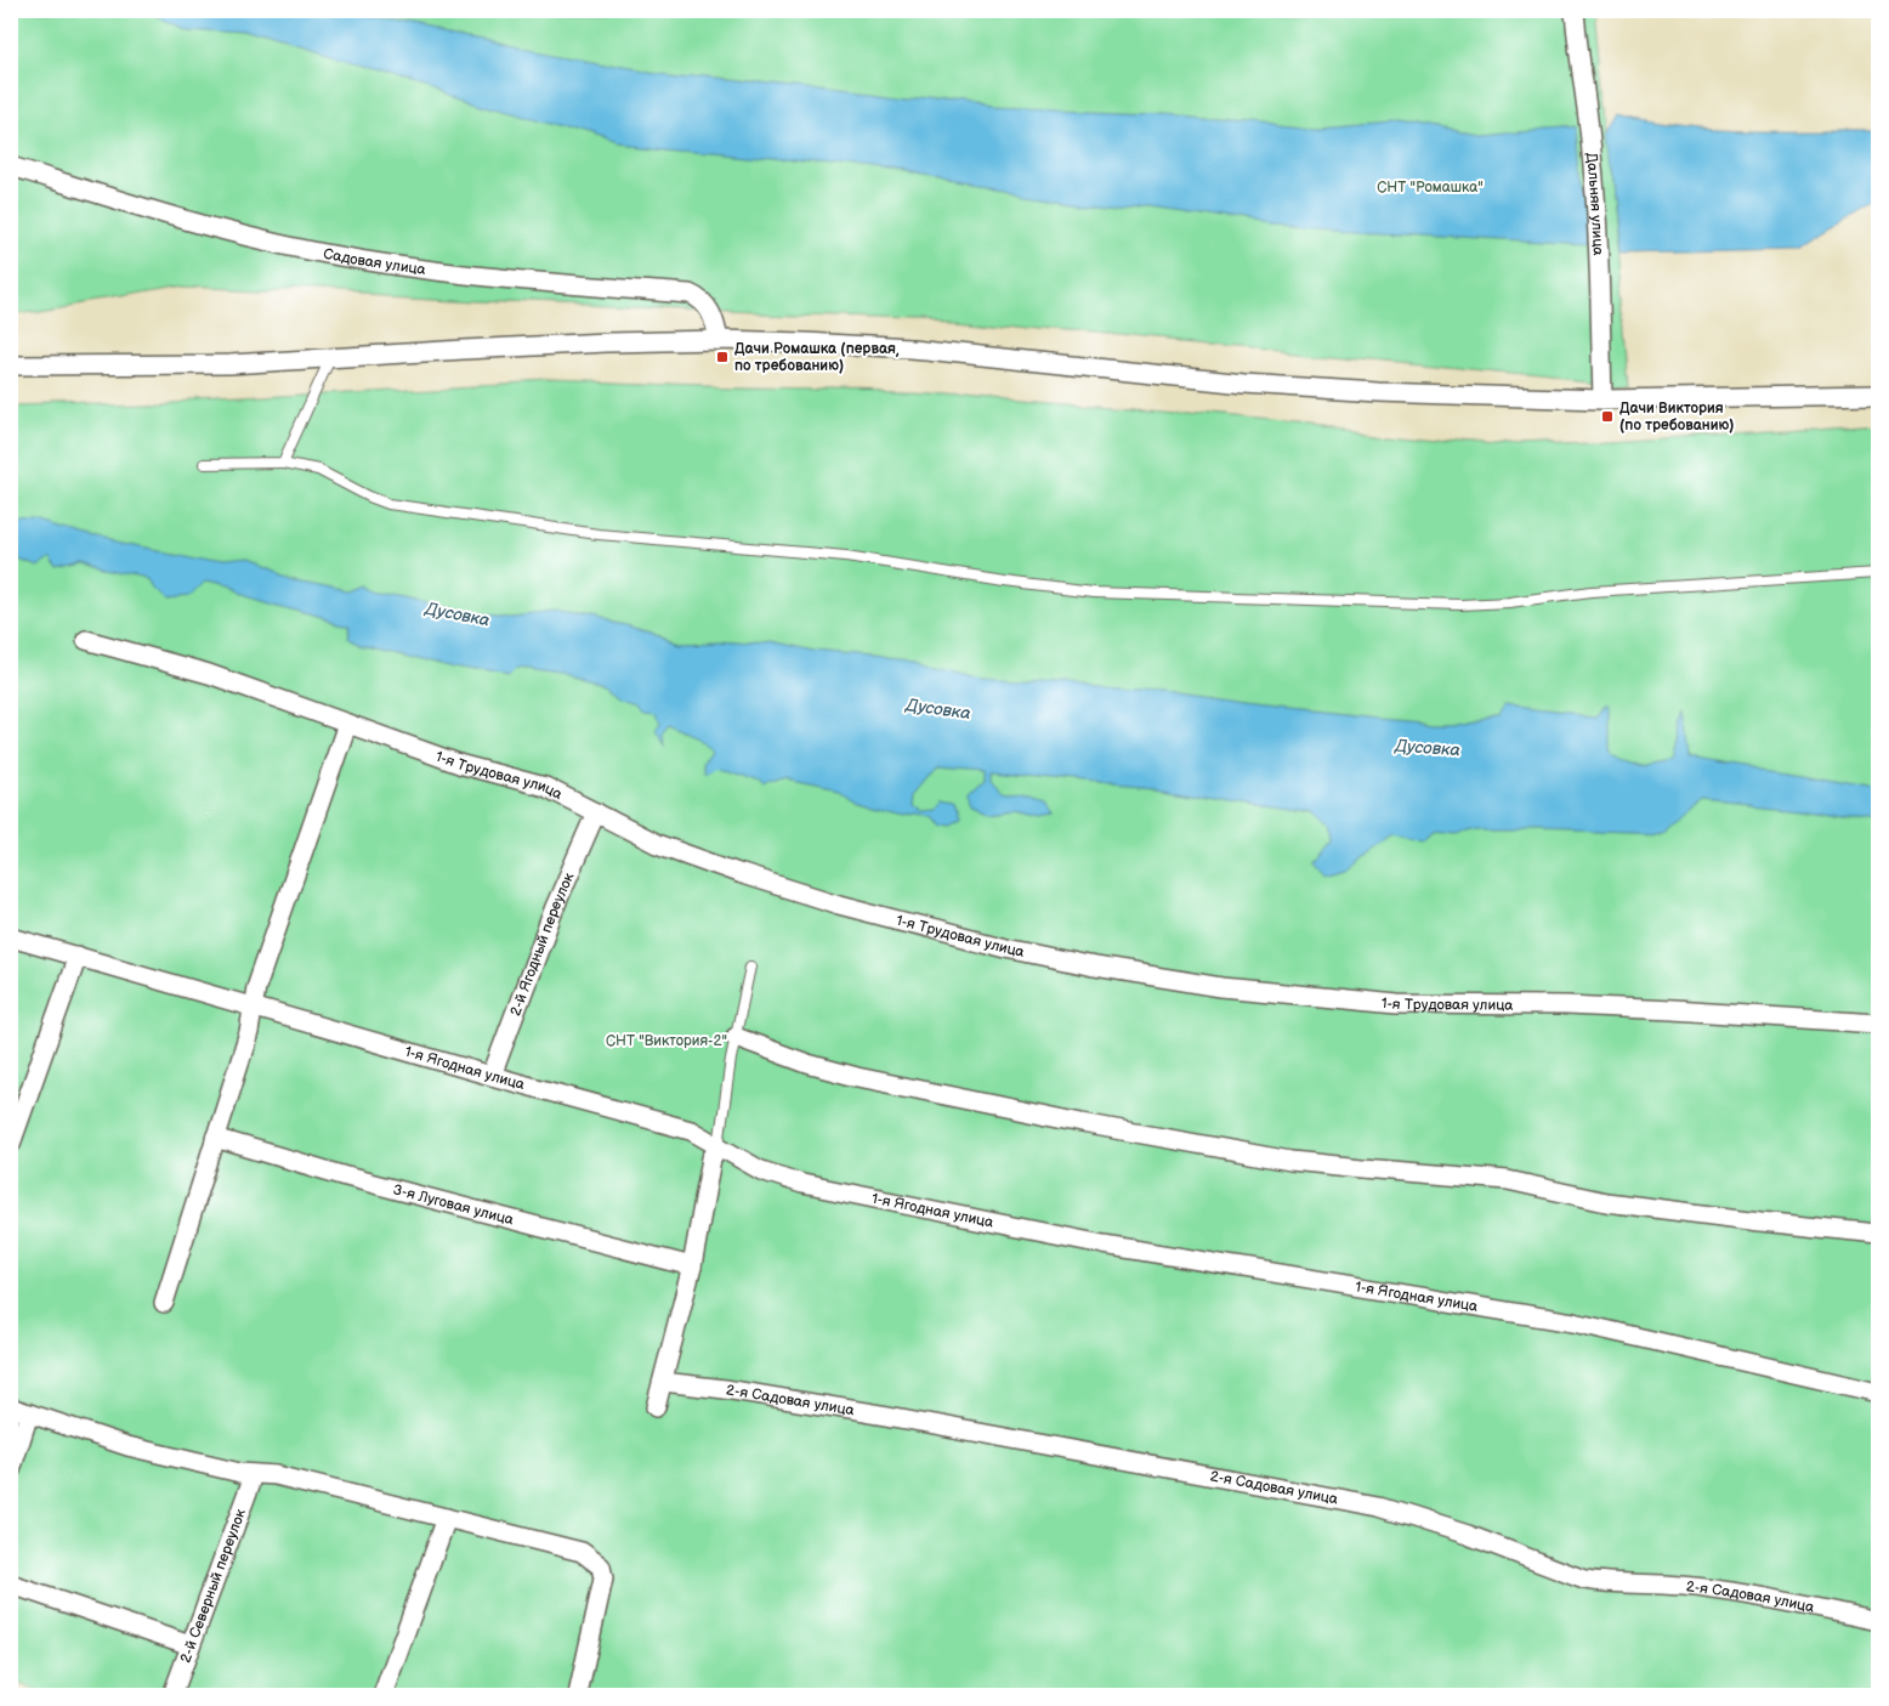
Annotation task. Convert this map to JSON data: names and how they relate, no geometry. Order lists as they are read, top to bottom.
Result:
{
  "streets": {
    "street": [
      "Дальняя улица",
      "Садовая улица",
      "1-я Трудовая улица",
      "2-й Ягодный переулок",
      "1-я Ягодная улица",
      "3-я Луговая улица",
      "2-я Садовая улица",
      "2-й Северный переулок"
    ]
  },
  "crossings": [
    ["1-я Трудовая улица", "2-й Ягодный переулок"],
    ["2-й Ягодный переулок", "1-я Ягодная улица"]
  ],
  "water": ["Дусовка"],
  "parks": ["СНТ \"Ромашка\"", "СНТ \"Виктория-2\""],
  "places": {
    "transit": ["Дачи Ромашка (первая, по требованию)", "Дачи Виктория (по требованию)"]
  }
}
